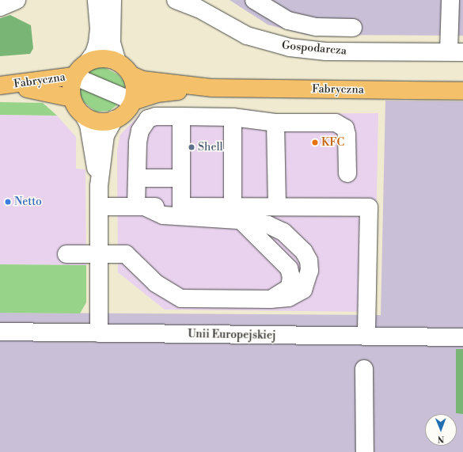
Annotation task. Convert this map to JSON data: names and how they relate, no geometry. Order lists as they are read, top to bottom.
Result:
{
  "streets": {
    "main road": ["Fabryczna"],
    "street": ["Gospodarcza", "Unii Europejskiej"]
  },
  "places": ["KFC", "Shell", "Netto"],
  "north": "bottom"
}
